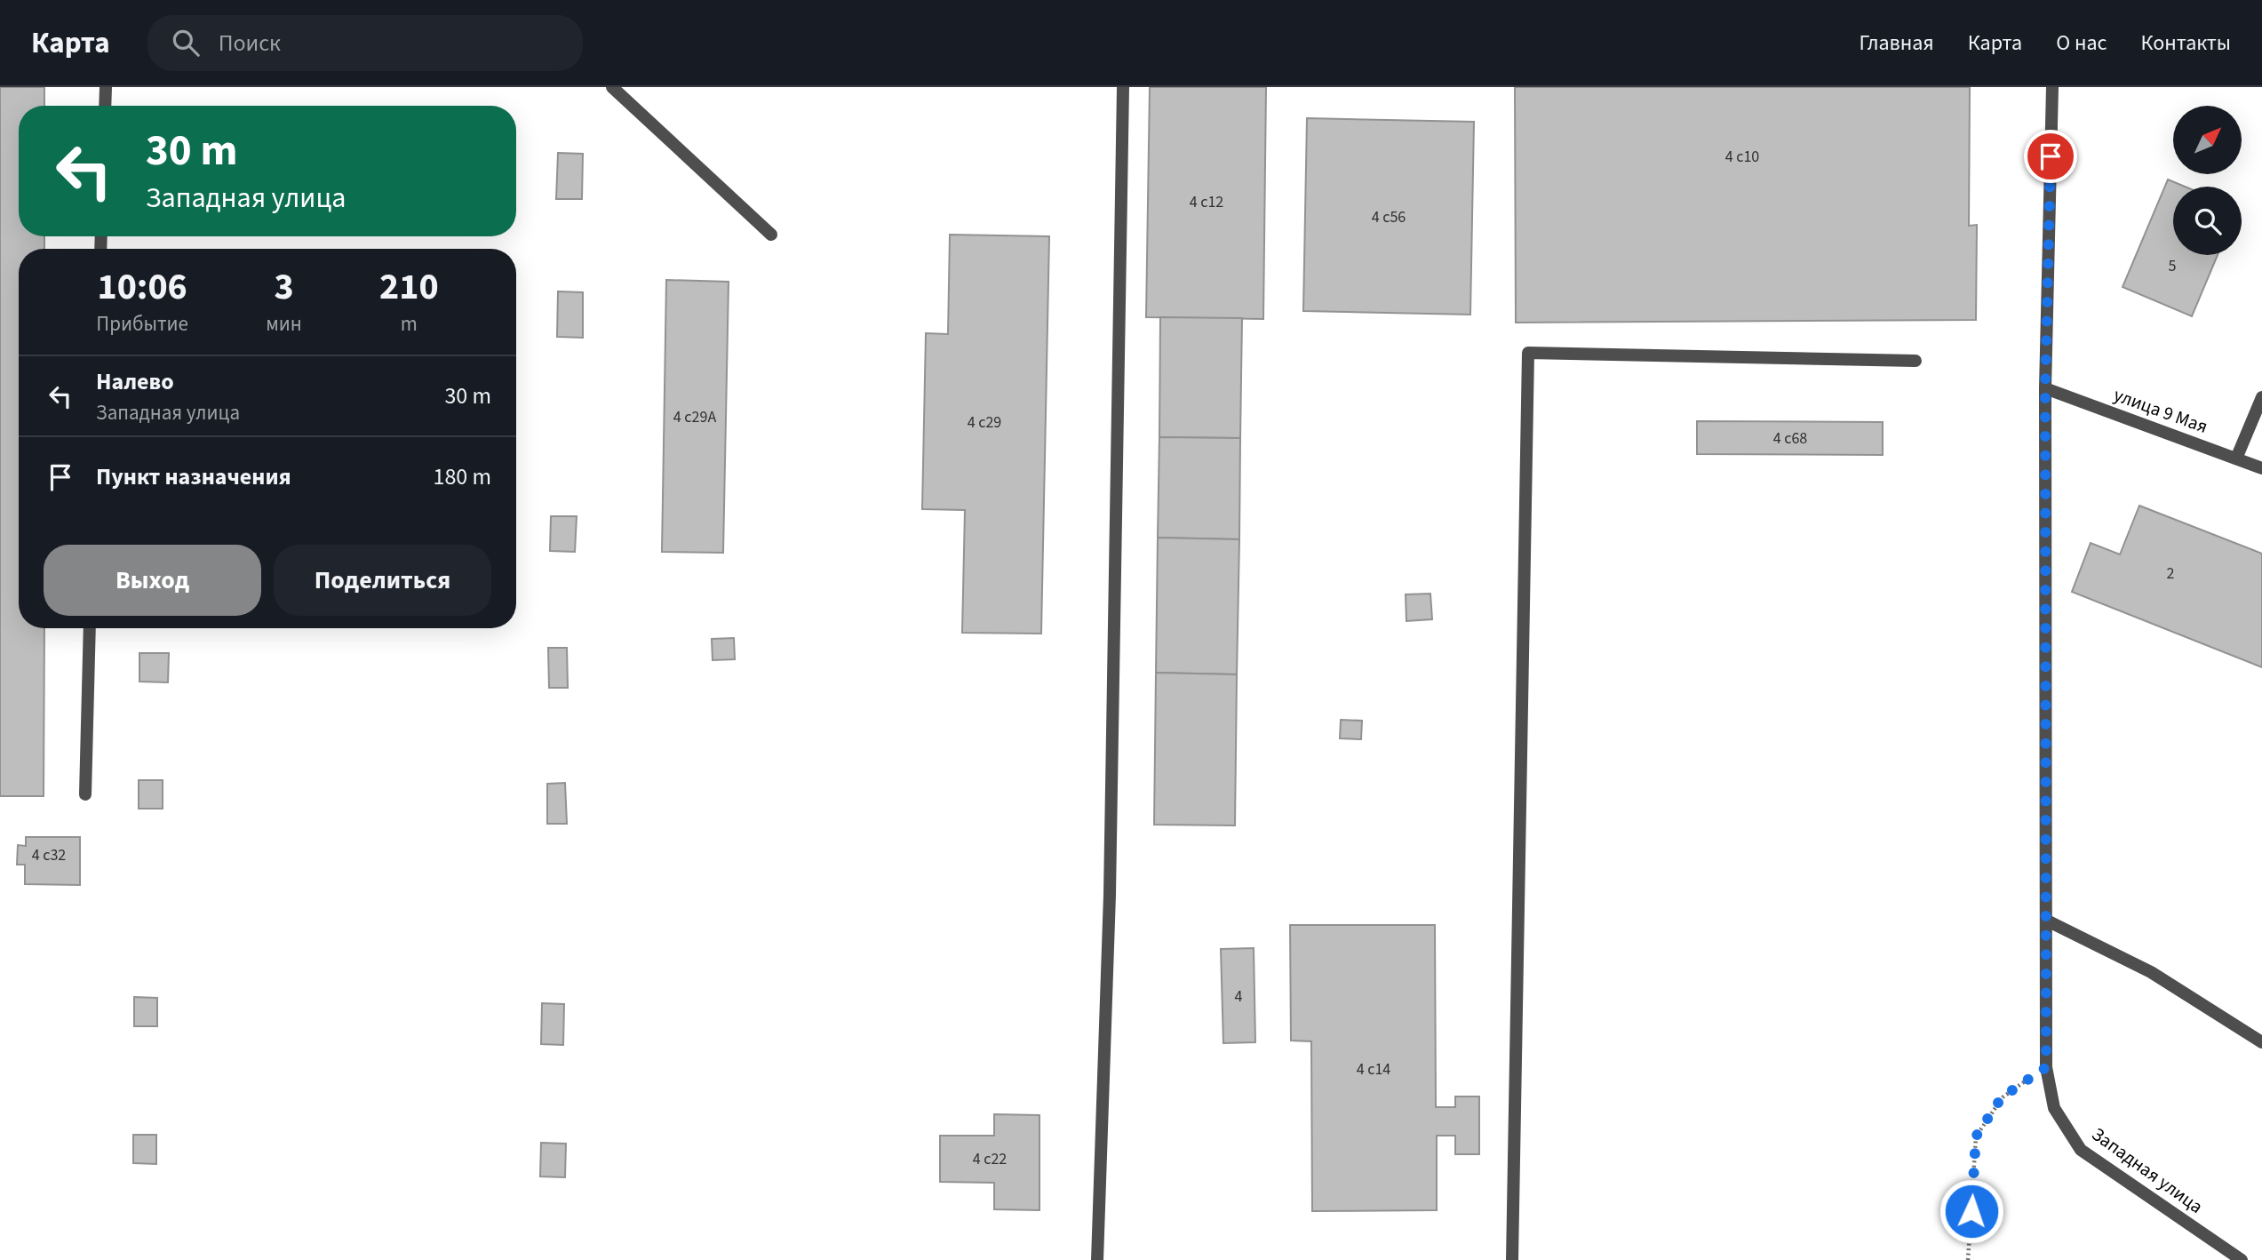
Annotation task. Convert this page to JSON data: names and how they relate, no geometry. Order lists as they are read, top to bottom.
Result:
{
  "streets": {
    "street": ["улица 9 Мая", "Западная улица"]
  },
  "crossings": [
    ["улица 9 Мая", "Западная улица"]
  ],
  "house_numbers": [
    "4 с10",
    "4 с12",
    "4 с56",
    "5",
    "4 с29А",
    "4 с29",
    "4 с68",
    "2",
    "4 с32",
    "4",
    "4 с14",
    "4 с22"
  ],
  "north": "top right",
  "page": {
    "header": "Карта",
    "search": "Поиск",
    "nav": [
      "Главная",
      "Карта",
      "О нас",
      "Контакты"
    ],
    "turn": ["30 m", "Западная улица"],
    "eta": [
      "10:06",
      "Прибытие",
      "3",
      "мин",
      "210",
      "m"
    ],
    "list": [
      {
        "name": "Налево",
        "note": "Западная улица",
        "value": "30 m"
      },
      {
        "name": "Пункт назначения",
        "value": "180 m"
      }
    ],
    "buttons": ["Выход", "Поделиться"]
  }
}
